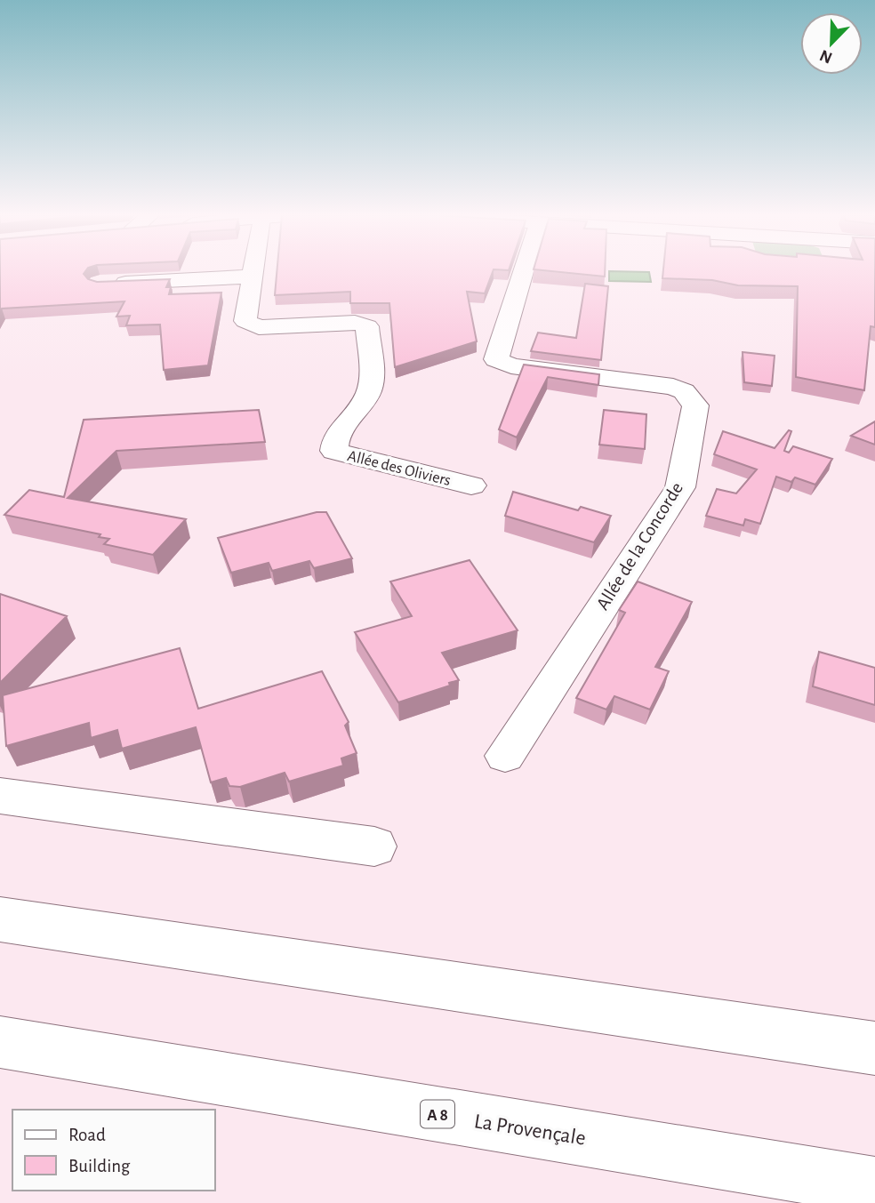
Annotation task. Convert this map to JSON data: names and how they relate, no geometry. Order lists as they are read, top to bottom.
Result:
{
  "streets": {
    "main road": [
      "Allée des Oliviers",
      "Allée de la Concorde",
      "A 8",
      "La Provençale"
    ]
  },
  "legend": ["Road", "Building"],
  "north": "bottom left"
}
